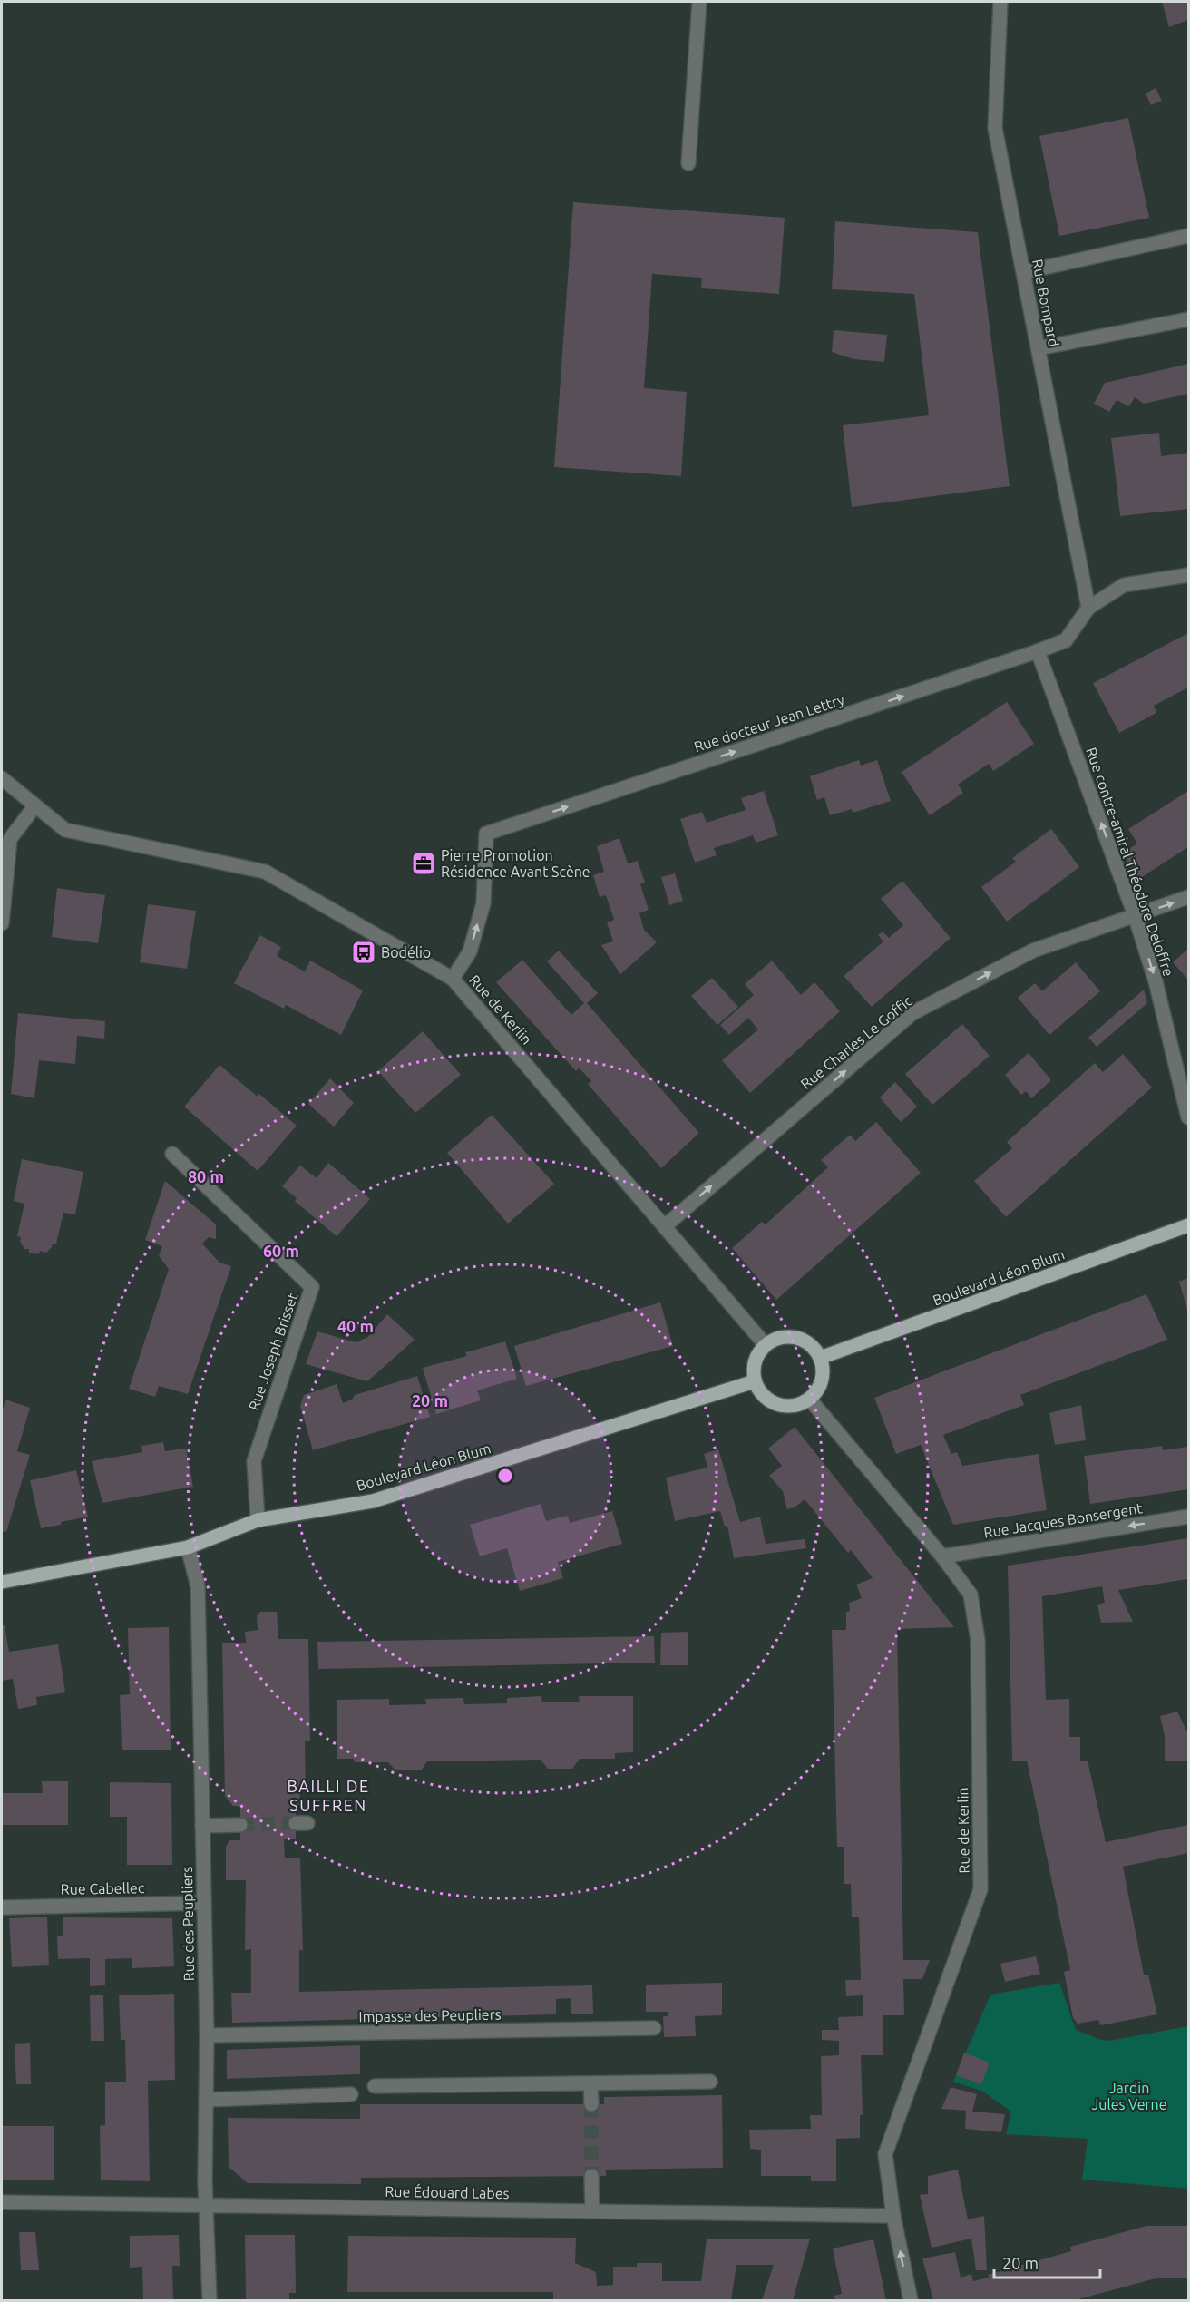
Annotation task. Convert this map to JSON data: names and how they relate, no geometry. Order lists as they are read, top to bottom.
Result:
{
  "streets": {
    "main road": ["Boulevard Léon Blum"],
    "street": [
      "Rue Bompard",
      "Rue docteur Jean Lettry",
      "Rue contre-amiral Théodore Deloffre",
      "Rue de Kerlin",
      "Rue Charles Le Goffic",
      "Rue Joseph Brisset",
      "Rue Jacques Bonsergent",
      "Rue Cabellec",
      "Rue des Peupliers",
      "Impasse des Peupliers",
      "Rue Édouard Labes"
    ]
  },
  "crossings": [
    ["Rue Bompard", "Rue docteur Jean Lettry"],
    ["Rue docteur Jean Lettry", "Rue contre-amiral Théodore Deloffre"],
    ["Rue docteur Jean Lettry", "Rue de Kerlin"],
    ["Rue contre-amiral Théodore Deloffre", "Rue Charles Le Goffic"],
    ["Rue de Kerlin", "Rue Charles Le Goffic"],
    ["Rue de Kerlin", "Boulevard Léon Blum"],
    ["Rue de Kerlin", "Rue Jacques Bonsergent"],
    ["Rue de Kerlin", "Rue Édouard Labes"],
    ["Boulevard Léon Blum", "Rue Joseph Brisset"],
    ["Boulevard Léon Blum", "Rue des Peupliers"],
    ["Rue Cabellec", "Rue des Peupliers"],
    ["Rue des Peupliers", "Impasse des Peupliers"],
    ["Rue des Peupliers", "Rue Édouard Labes"]
  ],
  "one_way": ["Rue docteur Jean Lettry", "Rue Charles Le Goffic", "Rue Jacques Bonsergent"],
  "districts": ["BAILLI DE SUFFREN"],
  "parks": ["Jardin Jules Verne"],
  "places": {
    "office": ["Pierre Promotion Résidence Avant Scène"],
    "bus stop": ["Bodélio"]
  },
  "scale_bar": "20 m",
  "rings": [
    "80 m",
    "60 m",
    "40 m",
    "20 m"
  ]
}
